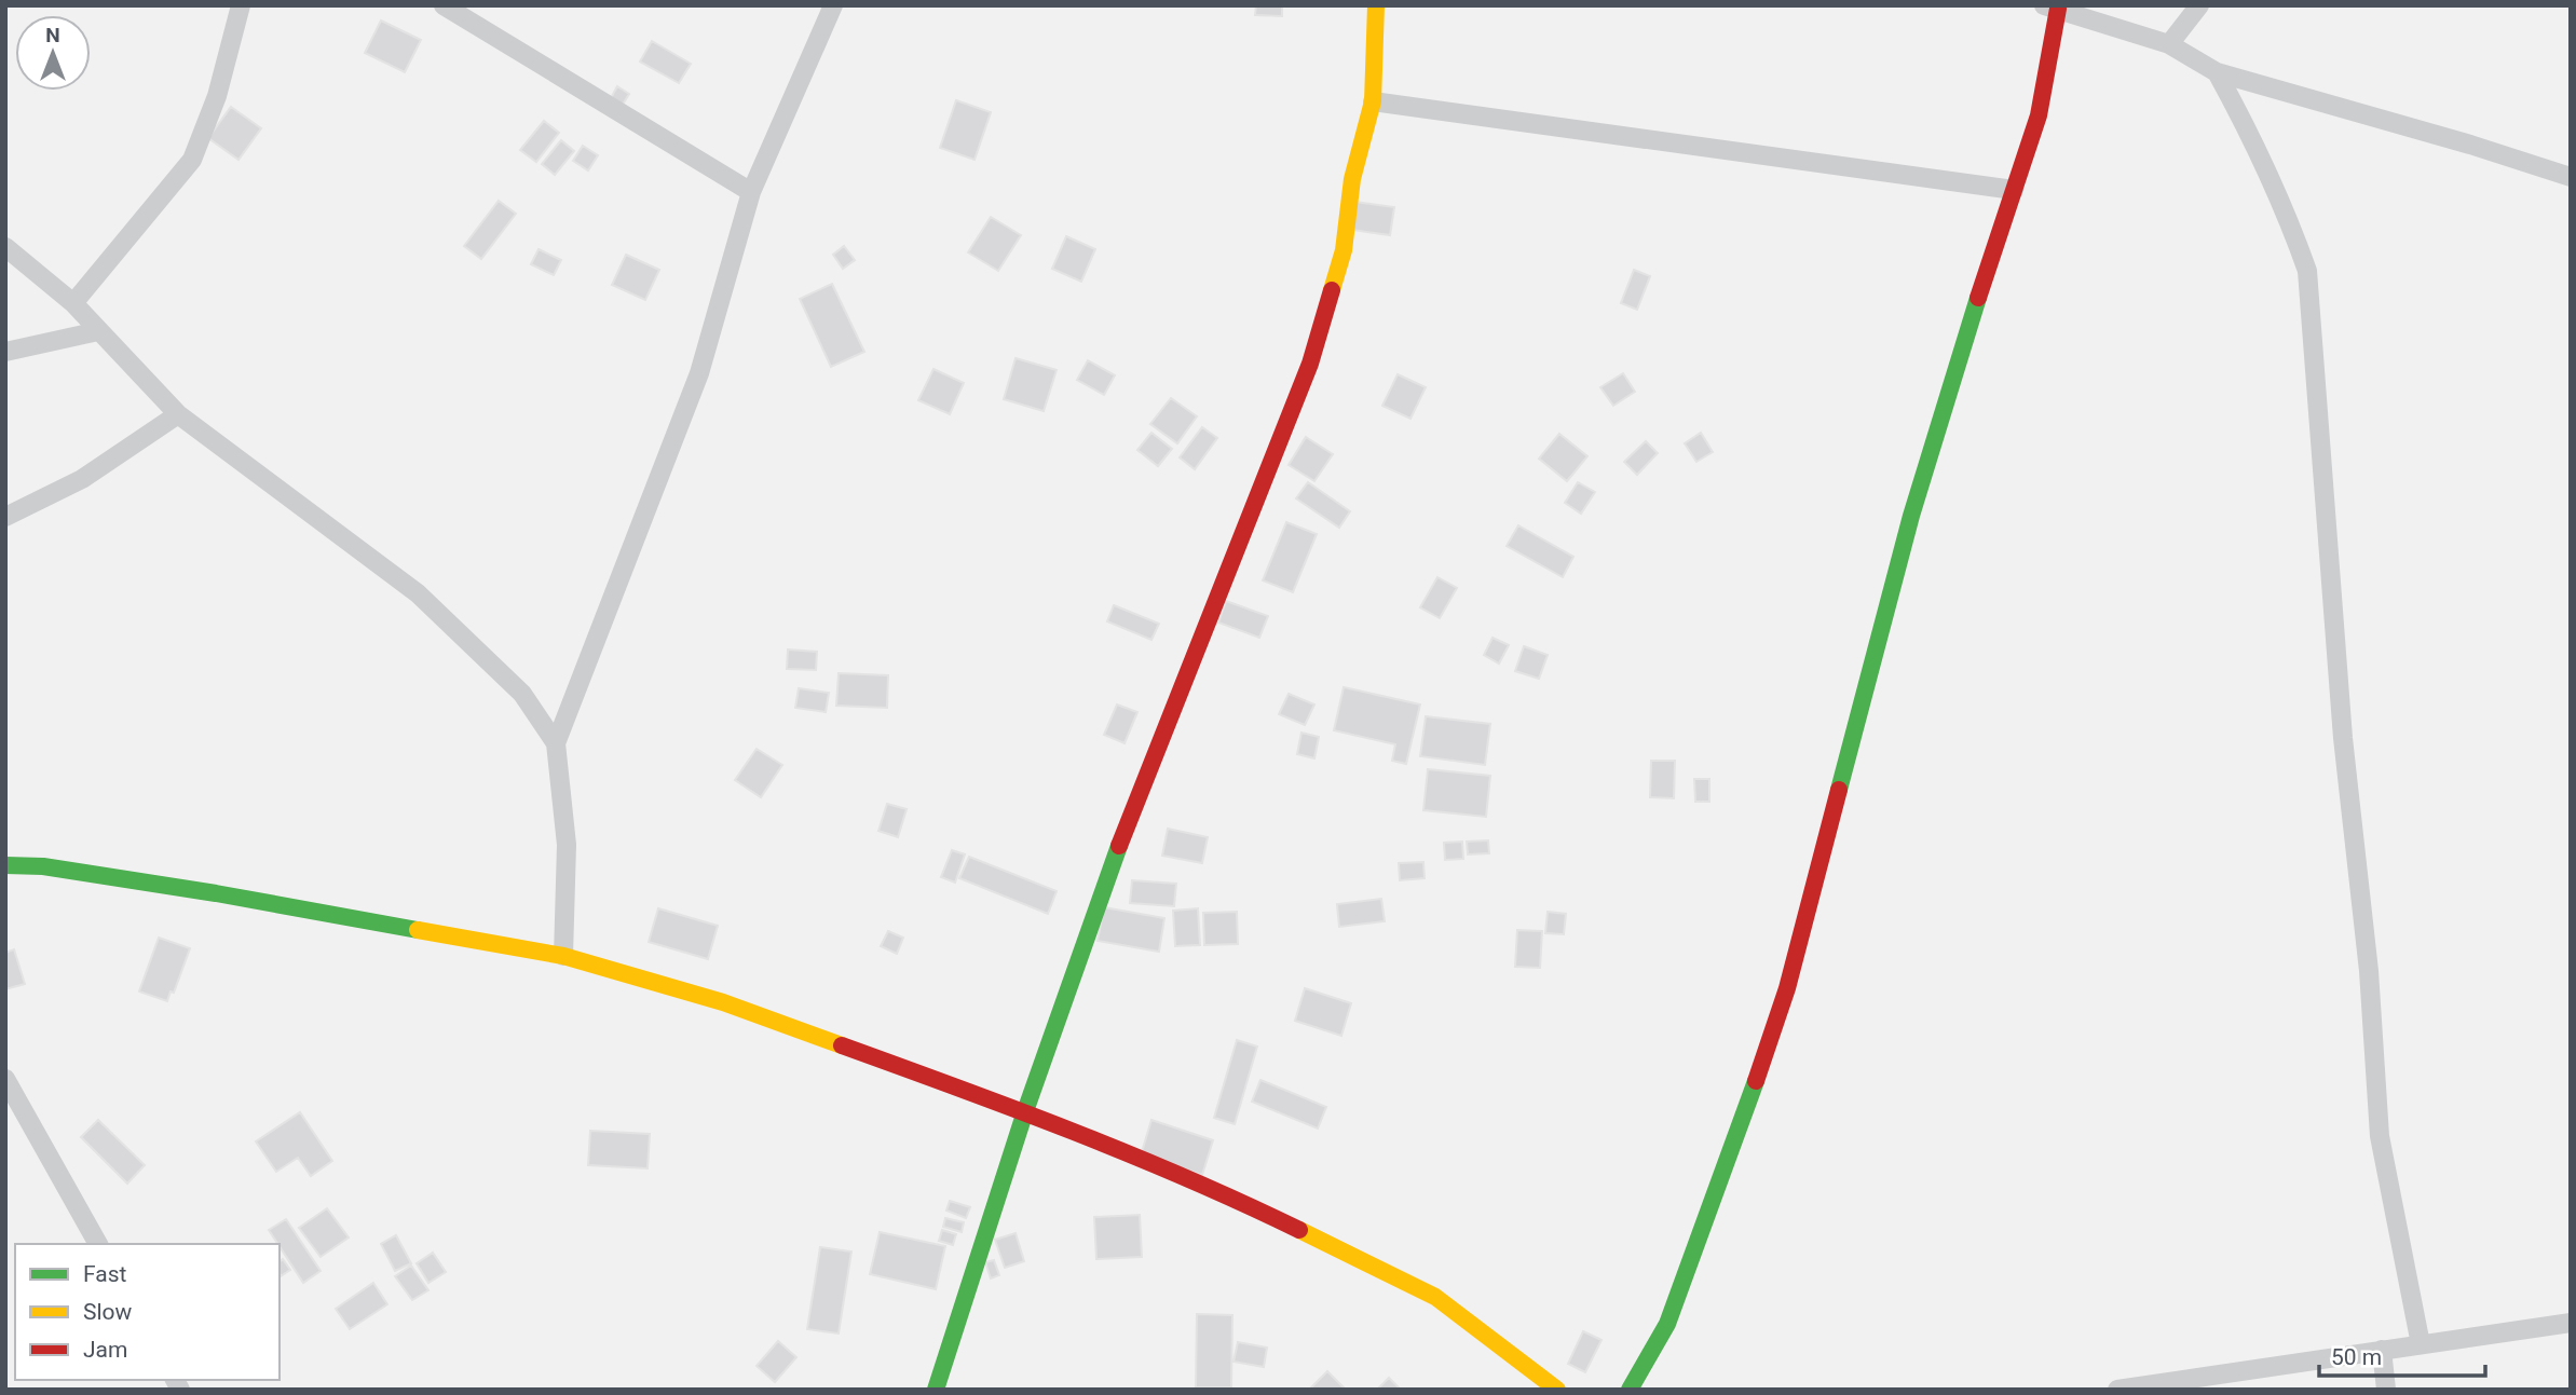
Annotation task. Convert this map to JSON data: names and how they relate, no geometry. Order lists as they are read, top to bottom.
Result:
{
  "legend": ["Fast", "Slow", "Jam"],
  "scale_bar": "50 m",
  "north": "top"
}
